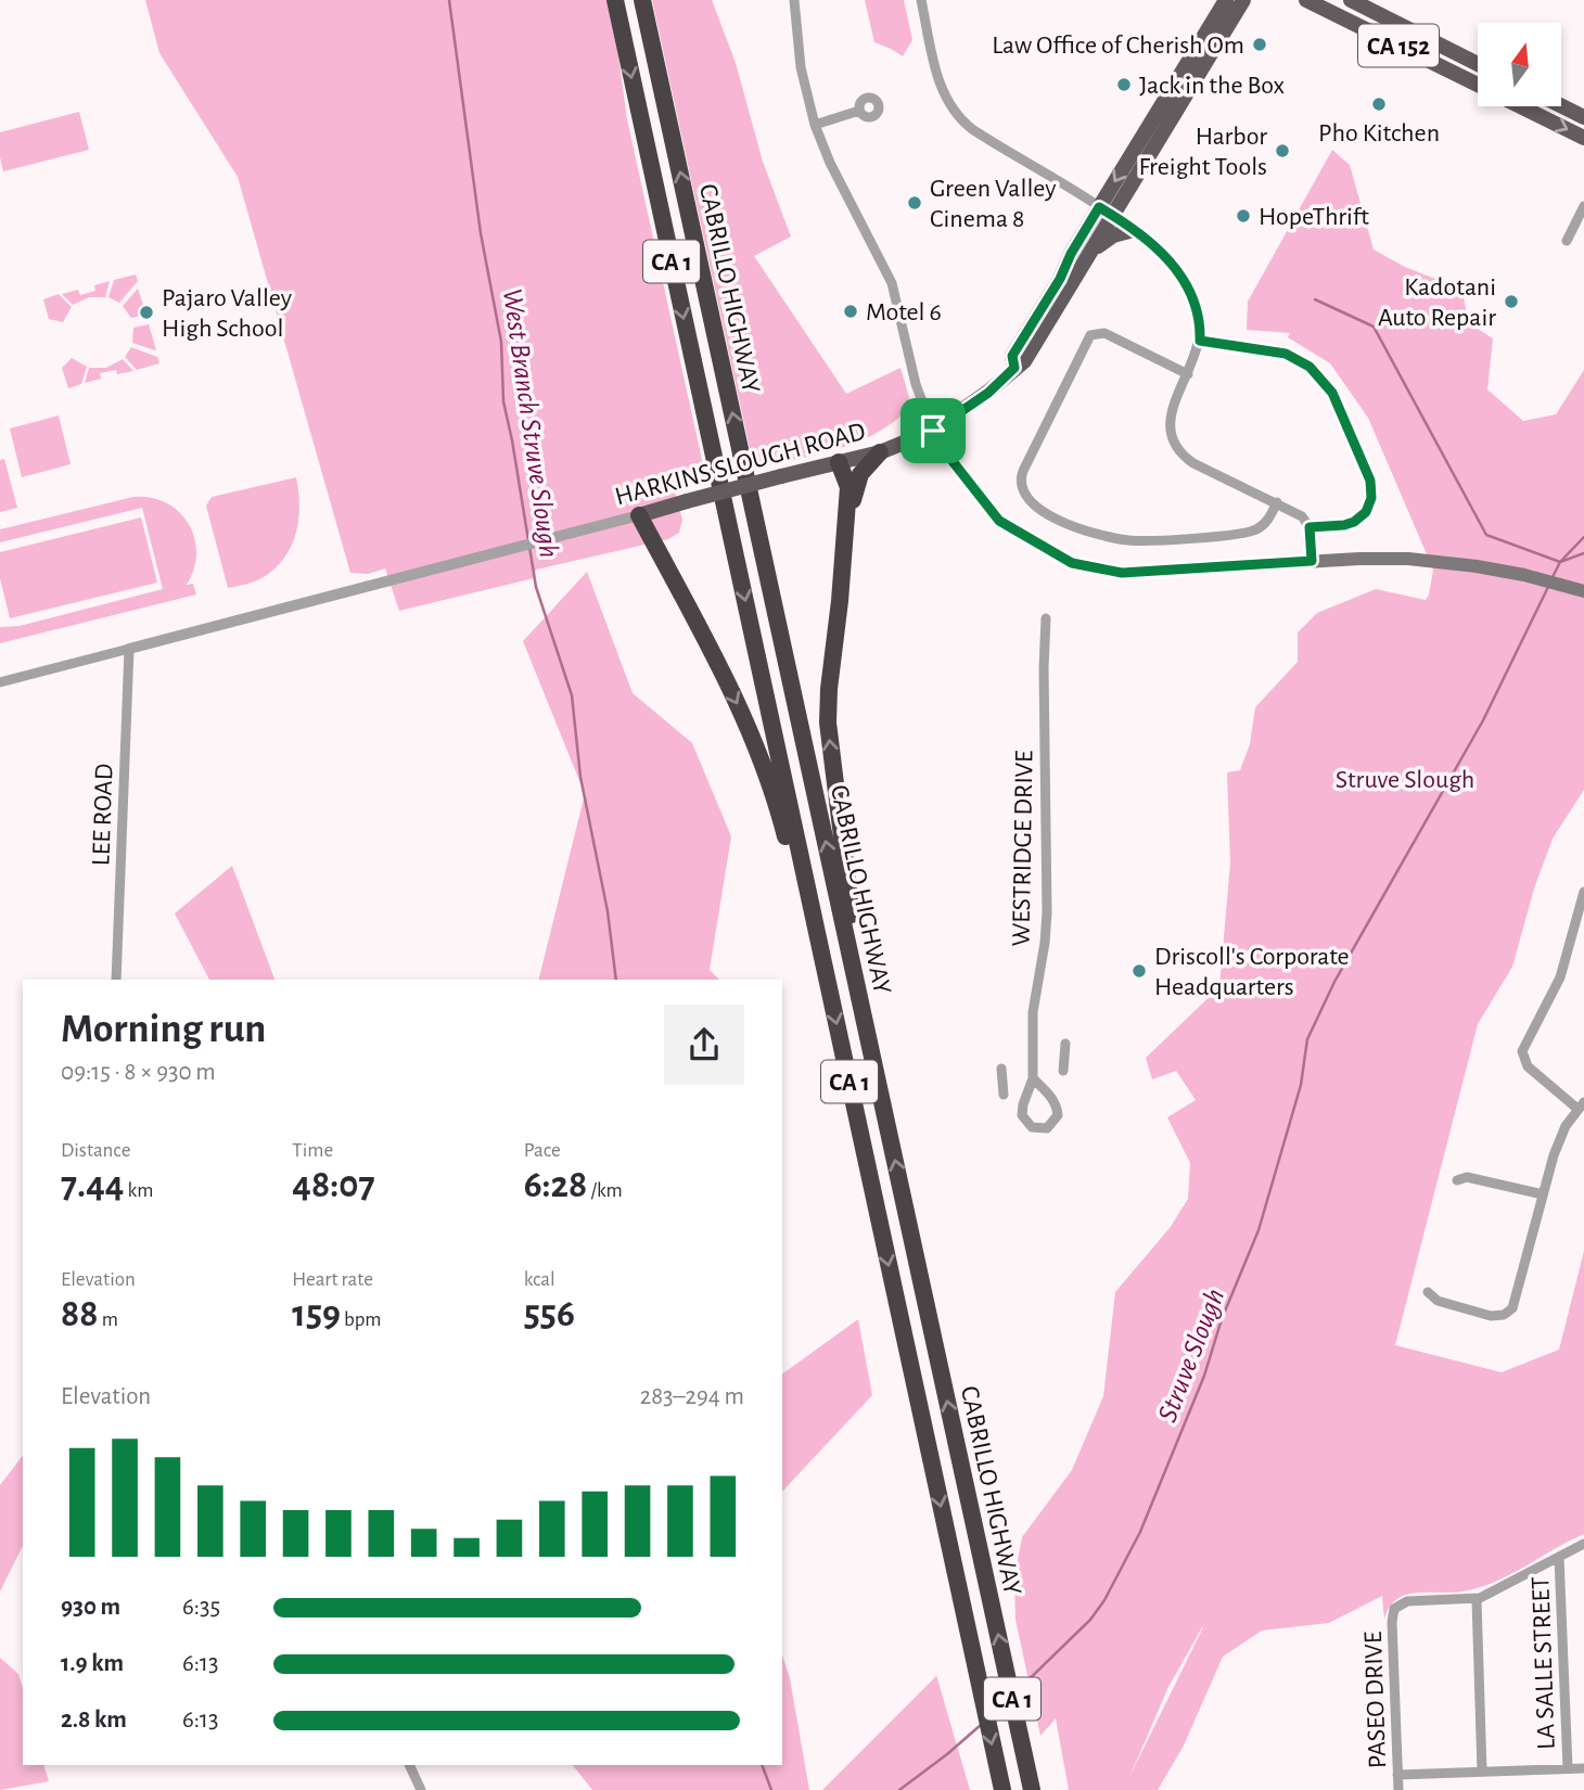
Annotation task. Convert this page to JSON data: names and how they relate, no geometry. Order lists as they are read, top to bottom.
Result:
{
  "streets": {
    "highway": ["CA 1", "CABRILLO HIGHWAY"],
    "main road": ["CA 152", "HARKINS SLOUGH ROAD"],
    "street": [
      "LEE ROAD",
      "WESTRIDGE DRIVE",
      "LA SALLE STREET",
      "PASEO DRIVE"
    ]
  },
  "crossings": [
    ["HARKINS SLOUGH ROAD", "LEE ROAD"]
  ],
  "water": ["West Branch Struve Slough", "Struve Slough"],
  "parks": ["Struve Slough"],
  "places": [
    "Law Office of Cherish Om",
    "Jack in the Box",
    "Pho Kitchen",
    "Harbor Freight Tools",
    "Green Valley Cinema 8",
    "HopeThrift",
    "Kadotani Auto Repair",
    "Motel 6",
    "Pajaro Valley High School",
    "Driscoll's Corporate Headquarters"
  ],
  "north": "top",
  "page": {
    "heading": ["Morning run", "09:15 · 8 × 930 m"],
    "stats": [
      ["Distance", "7.44 km"],
      ["Time", "48:07"],
      ["Pace", "6:28 /km"],
      ["Elevation", "88 m"],
      ["Heart rate", "159 bpm"],
      ["kcal", "556"]
    ],
    "chart": ["Elevation", "283–294 m"],
    "list": [
      {
        "name": "930 m",
        "note": "6:35"
      },
      {
        "name": "1.9 km",
        "note": "6:13"
      },
      {
        "name": "2.8 km",
        "note": "6:13"
      }
    ]
  }
}
